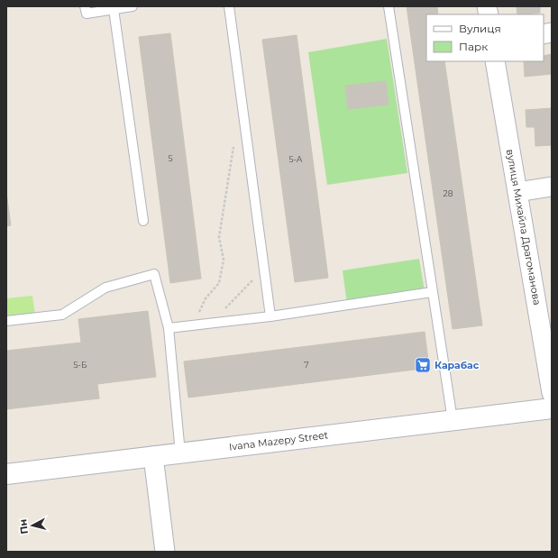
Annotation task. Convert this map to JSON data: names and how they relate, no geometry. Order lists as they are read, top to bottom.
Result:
{
  "streets": {
    "main road": ["Ivana Mazepy Street"],
    "street": ["вулиця Михайла Драгоманова"]
  },
  "places": {
    "supermarket": ["Карабас"]
  },
  "house_numbers": [
    "5",
    "5-А",
    "28",
    "5-Б",
    "7"
  ],
  "legend": ["Вулиця", "Парк"],
  "north": "left"
}
